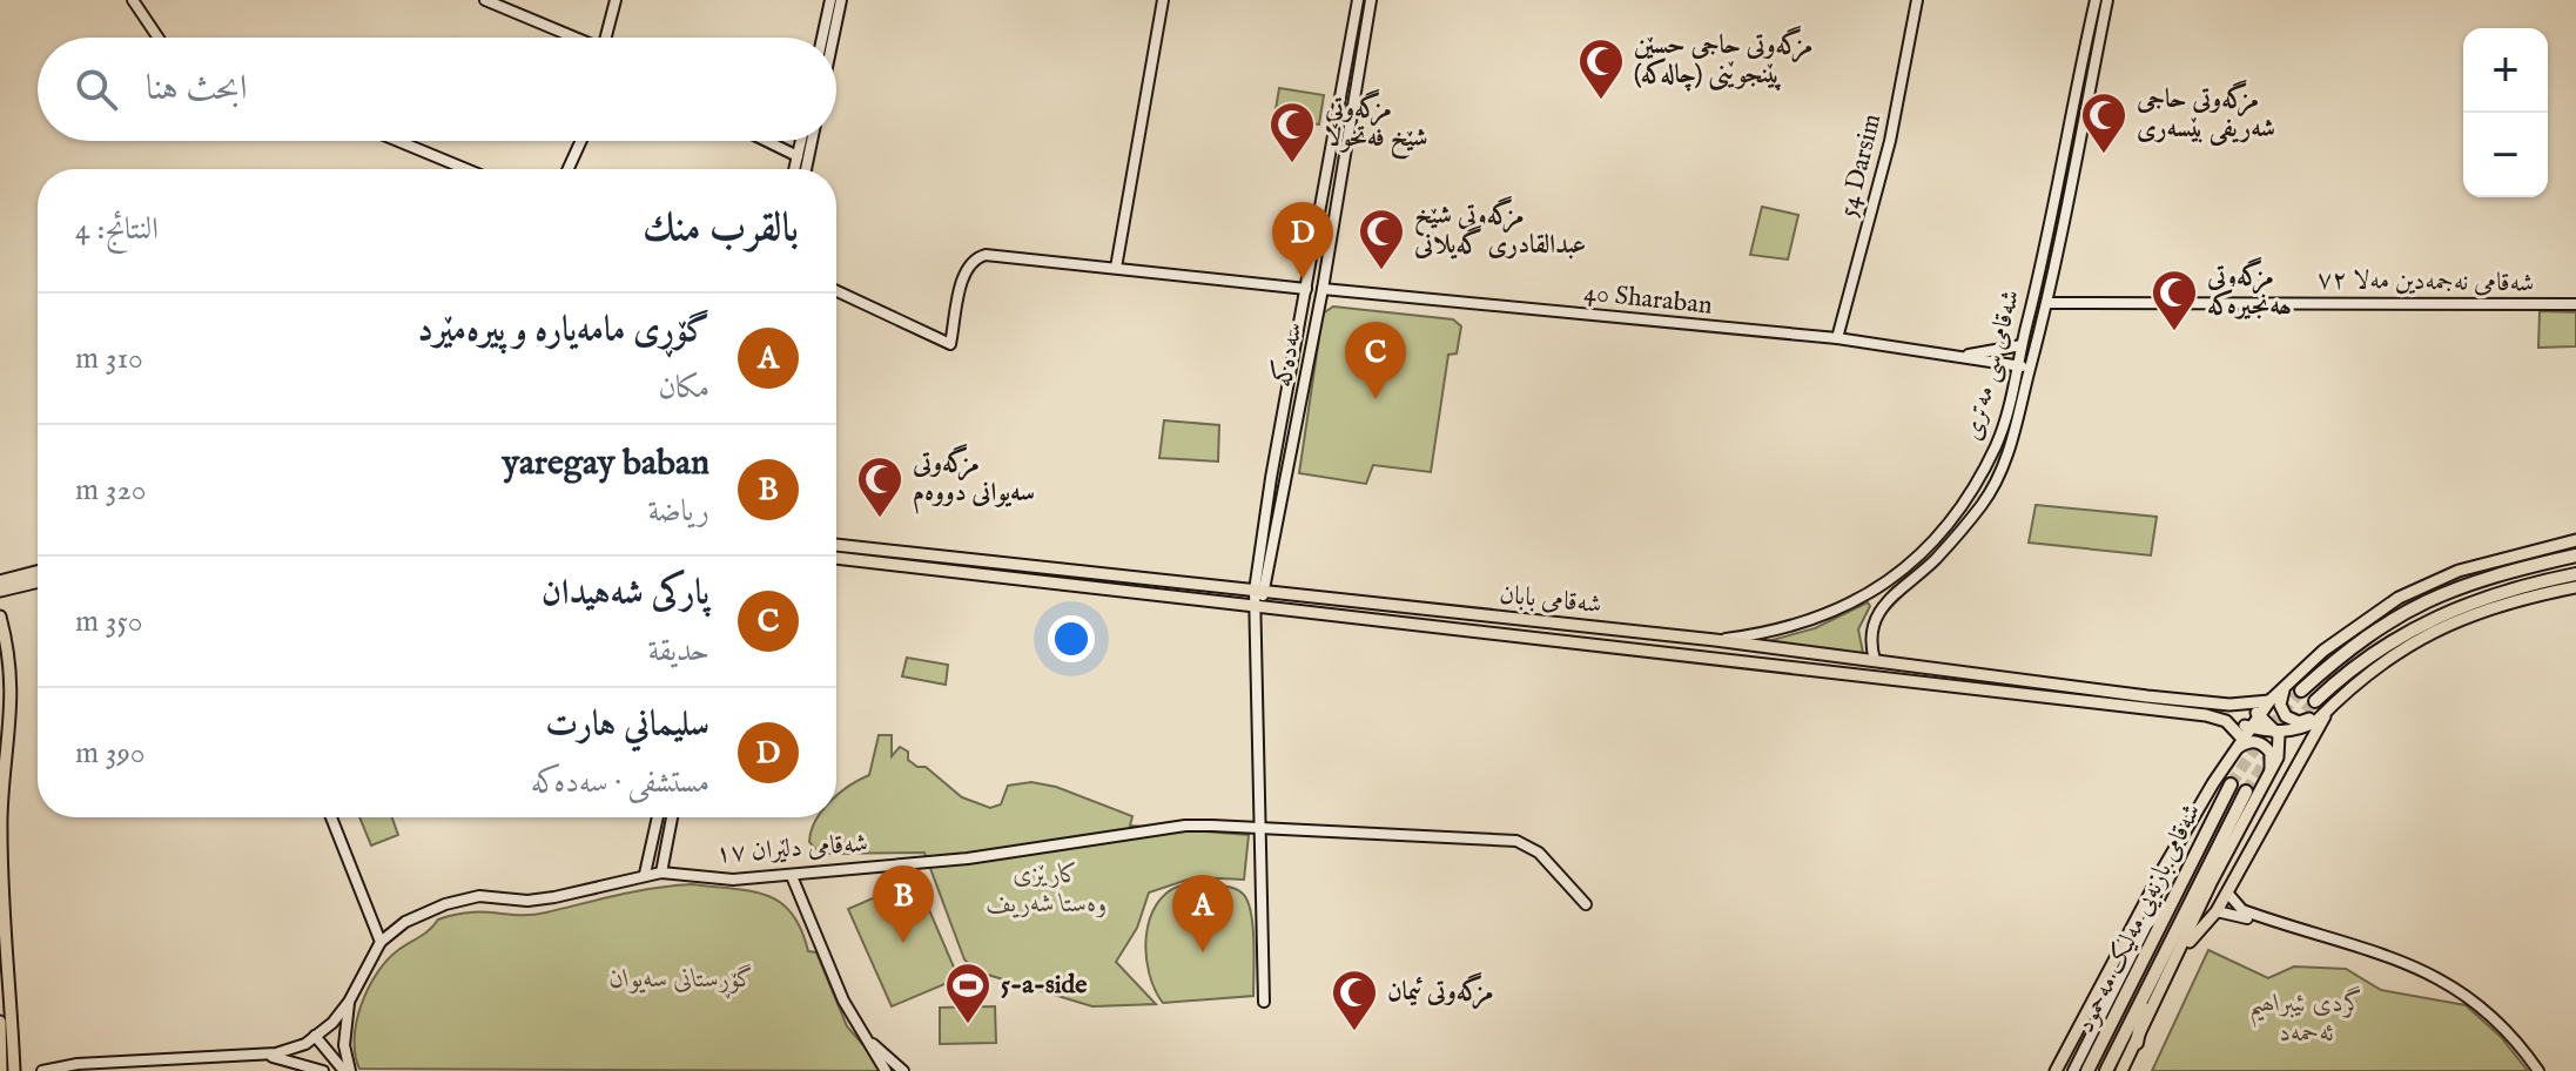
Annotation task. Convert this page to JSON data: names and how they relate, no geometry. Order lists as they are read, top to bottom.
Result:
{
  "streets": {
    "highway": ["شەقامی بازنەیی مەلیک مەحمود"],
    "main road": [
      "54 Darsim",
      "شەقامی نەجمەدین مەلا ٧٢",
      "40 Sharaban",
      "سەدەکە",
      "شەقامی سی مەتری",
      "شەقامی بابان",
      "شەقامی دلێران ١٧"
    ]
  },
  "crossings": [
    ["54 Darsim", "40 Sharaban"],
    ["شەقامی نەجمەدین مەلا ٧٢", "شەقامی سی مەتری"],
    ["40 Sharaban", "سەدەکە"],
    ["40 Sharaban", "شەقامی سی مەتری"],
    ["سەدەکە", "شەقامی بابان"],
    ["شەقامی سی مەتری", "شەقامی بابان"]
  ],
  "parks": ["کارێزی وەستا شەریف", "گۆڕستانی سەیوان", "گردی ئیبراھیم ئەحمەد"],
  "places": {
    "mosque": [
      "مزگەوتی حاجی حسێن پێنجوێنی (چالەکە)",
      "مزگەوتی حاجی شەریفی بێسەری",
      "مزگەوتی شێخ فەتحوڵا",
      "مزگەوتی شێخ عبدالقادری گەیلانی",
      "مزگەوتی ھەنجیرەکە",
      "مزگەوتی سەیوانی دووەم",
      "مزگەوتی ئیمان"
    ],
    "sports": ["5-a-side"]
  },
  "page": {
    "map_buttons": ["+", "−"],
    "search": "ابحث هنا",
    "heading": ["بالقرب منك", "النتائج: 4"],
    "pins": [
      "D",
      "C",
      "B",
      "A"
    ],
    "list": [
      {
        "mark": "A",
        "name": "گۆڕی مامەیارە و پیرەمێرد",
        "note": "مكان",
        "value": "310 m"
      },
      {
        "mark": "B",
        "name": "yaregay baban",
        "note": "رياضة",
        "value": "320 m"
      },
      {
        "mark": "C",
        "name": "پارکی شەهیدان",
        "note": "حديقة",
        "value": "350 m"
      },
      {
        "mark": "D",
        "name": "سليماني هارت",
        "note": "مستشفى · سەدەکە",
        "value": "390 m"
      }
    ]
  }
}
